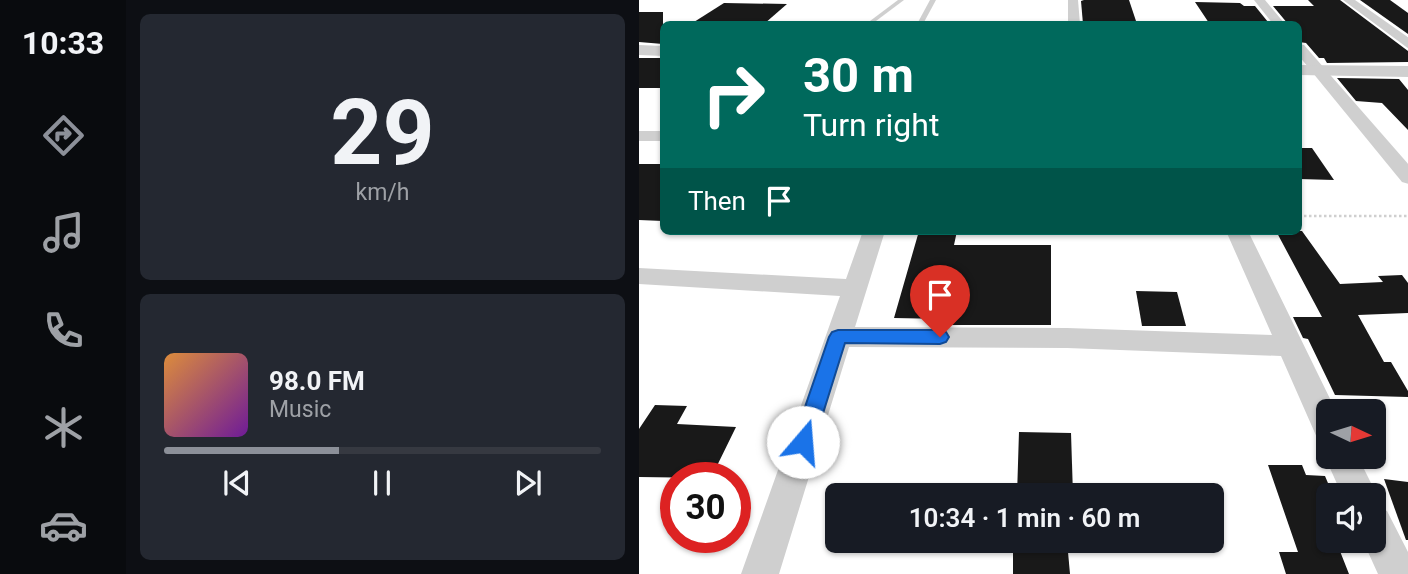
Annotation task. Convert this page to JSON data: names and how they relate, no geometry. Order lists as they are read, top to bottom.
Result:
{
  "north": "right",
  "page": {
    "tabs": "10:33",
    "tile": ["29", "km/h"],
    "turn": ["30 m", "Turn right"],
    "then": "Then",
    "song": ["98.0 FM", "Music"],
    "limit": "30",
    "trip": "10:34 · 1 min · 60 m"
  }
}
